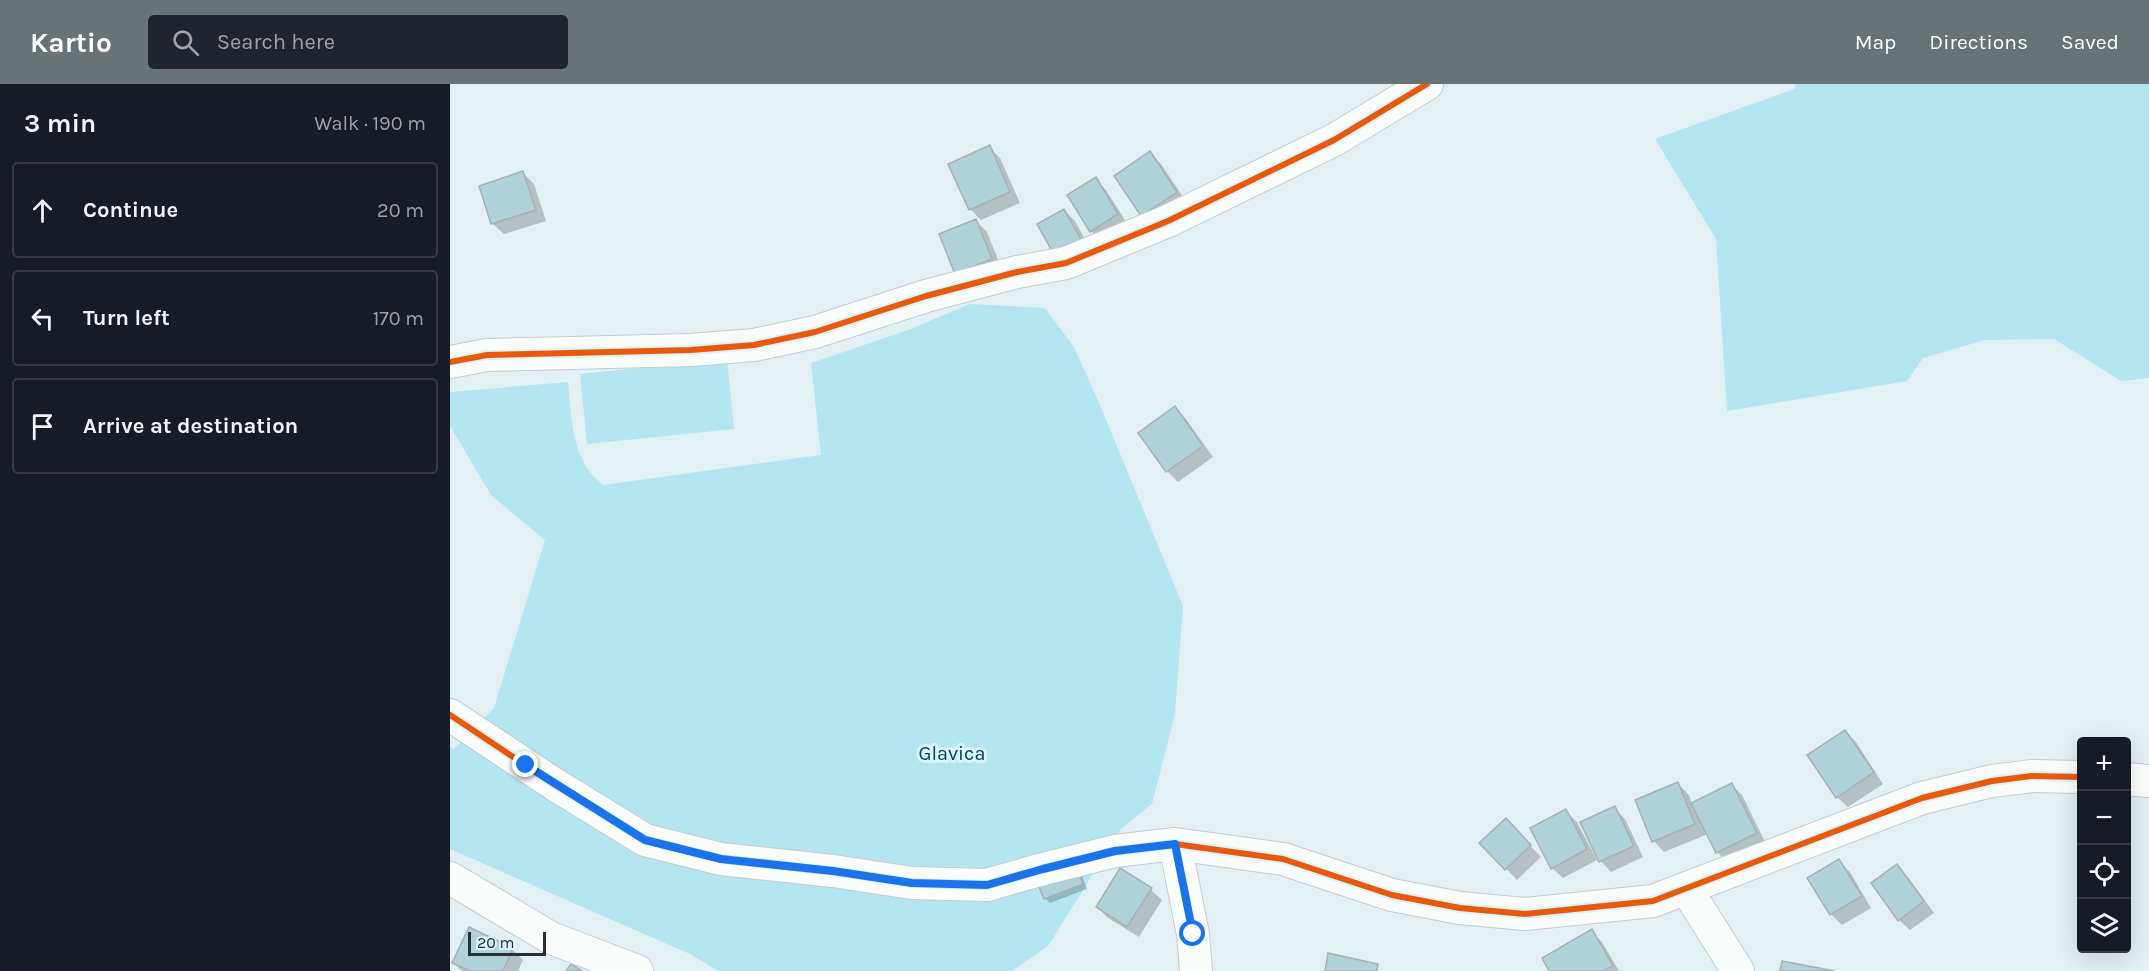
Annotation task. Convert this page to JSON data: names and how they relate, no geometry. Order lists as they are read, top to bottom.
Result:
{
  "parks": ["Glavica"],
  "scale_bar": "20 m",
  "page": {
    "header": "Kartio",
    "search": "Search here",
    "nav": ["Map", "Directions", "Saved"],
    "heading": ["3 min", "Walk · 190 m"],
    "list": [
      ["Continue", "20 m"],
      ["Turn left", "170 m"],
      "Arrive at destination"
    ],
    "map_buttons": ["+", "−"],
    "scale": "20 m"
  }
}
